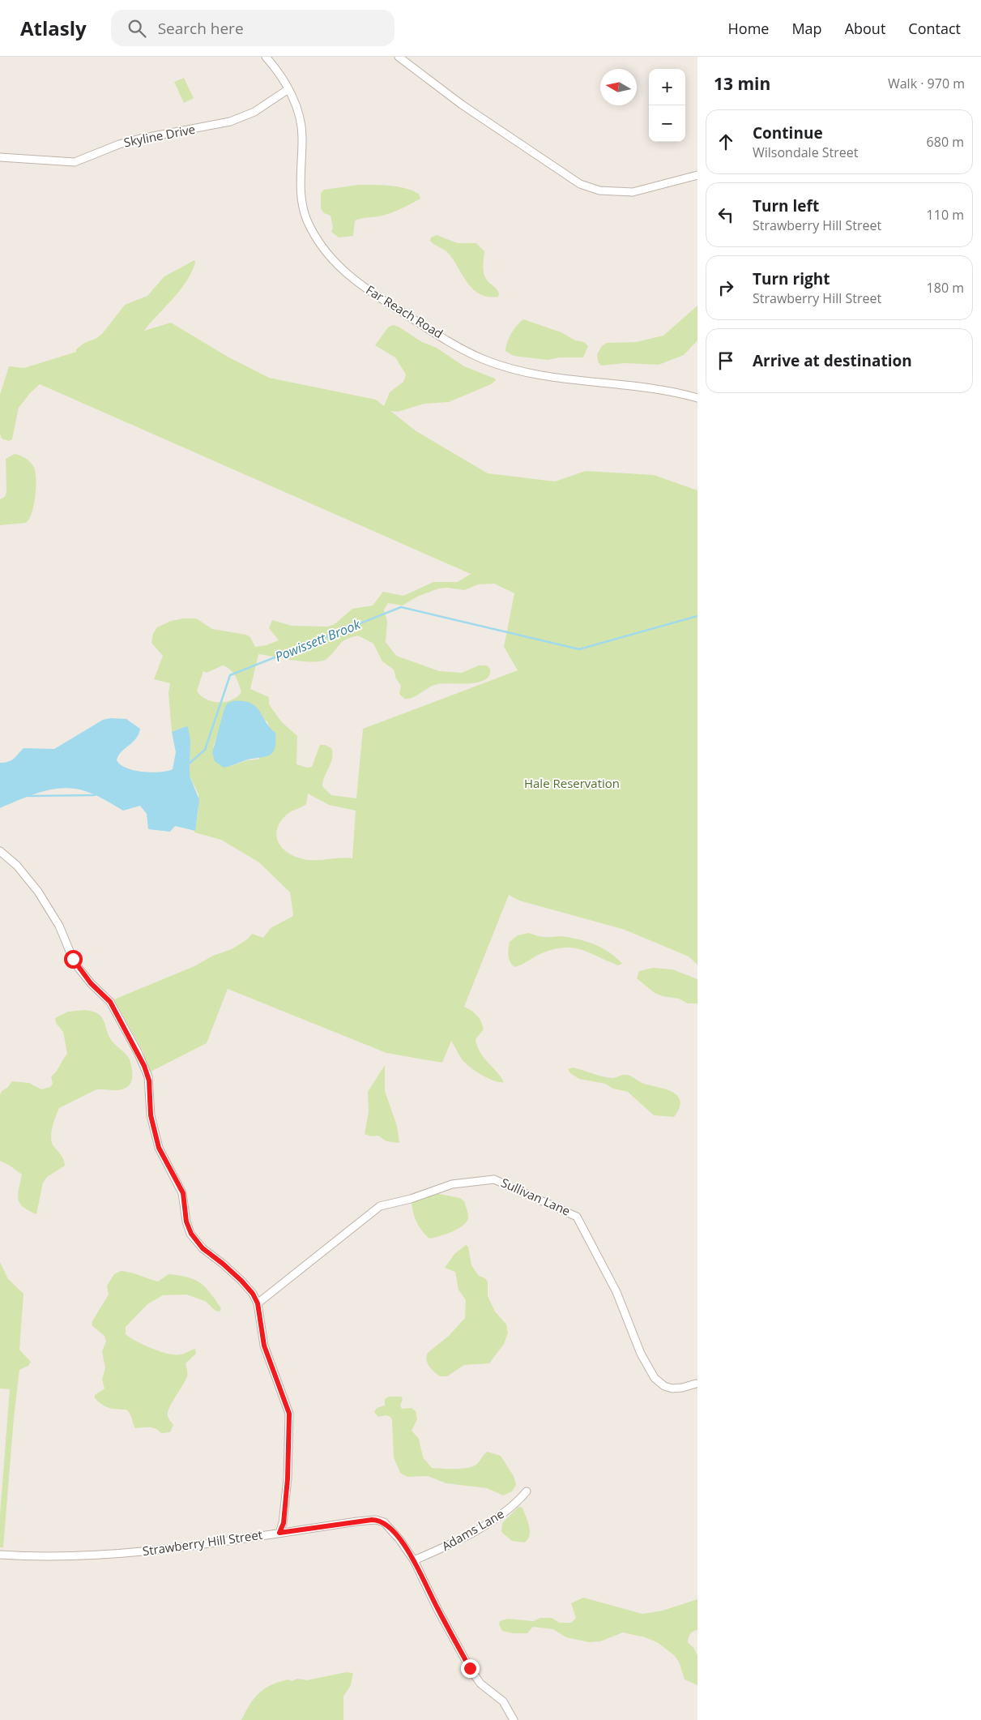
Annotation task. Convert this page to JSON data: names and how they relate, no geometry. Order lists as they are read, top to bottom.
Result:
{
  "streets": {
    "street": [
      "Skyline Drive",
      "Far Reach Road",
      "Sullivan Lane",
      "Adams Lane",
      "Strawberry Hill Street"
    ]
  },
  "crossings": [
    ["Skyline Drive", "Far Reach Road"],
    ["Adams Lane", "Strawberry Hill Street"]
  ],
  "water": ["Powissett Brook"],
  "parks": ["Hale Reservation"],
  "north": "left",
  "page": {
    "header": "Atlasly",
    "search": "Search here",
    "nav": [
      "Home",
      "Map",
      "About",
      "Contact"
    ],
    "heading": ["13 min", "Walk · 970 m"],
    "map_buttons": ["+", "−"],
    "list": [
      ["Continue", "Wilsondale Street", "680 m"],
      ["Turn left", "Strawberry Hill Street", "110 m"],
      ["Turn right", "Strawberry Hill Street", "180 m"],
      "Arrive at destination"
    ]
  }
}
